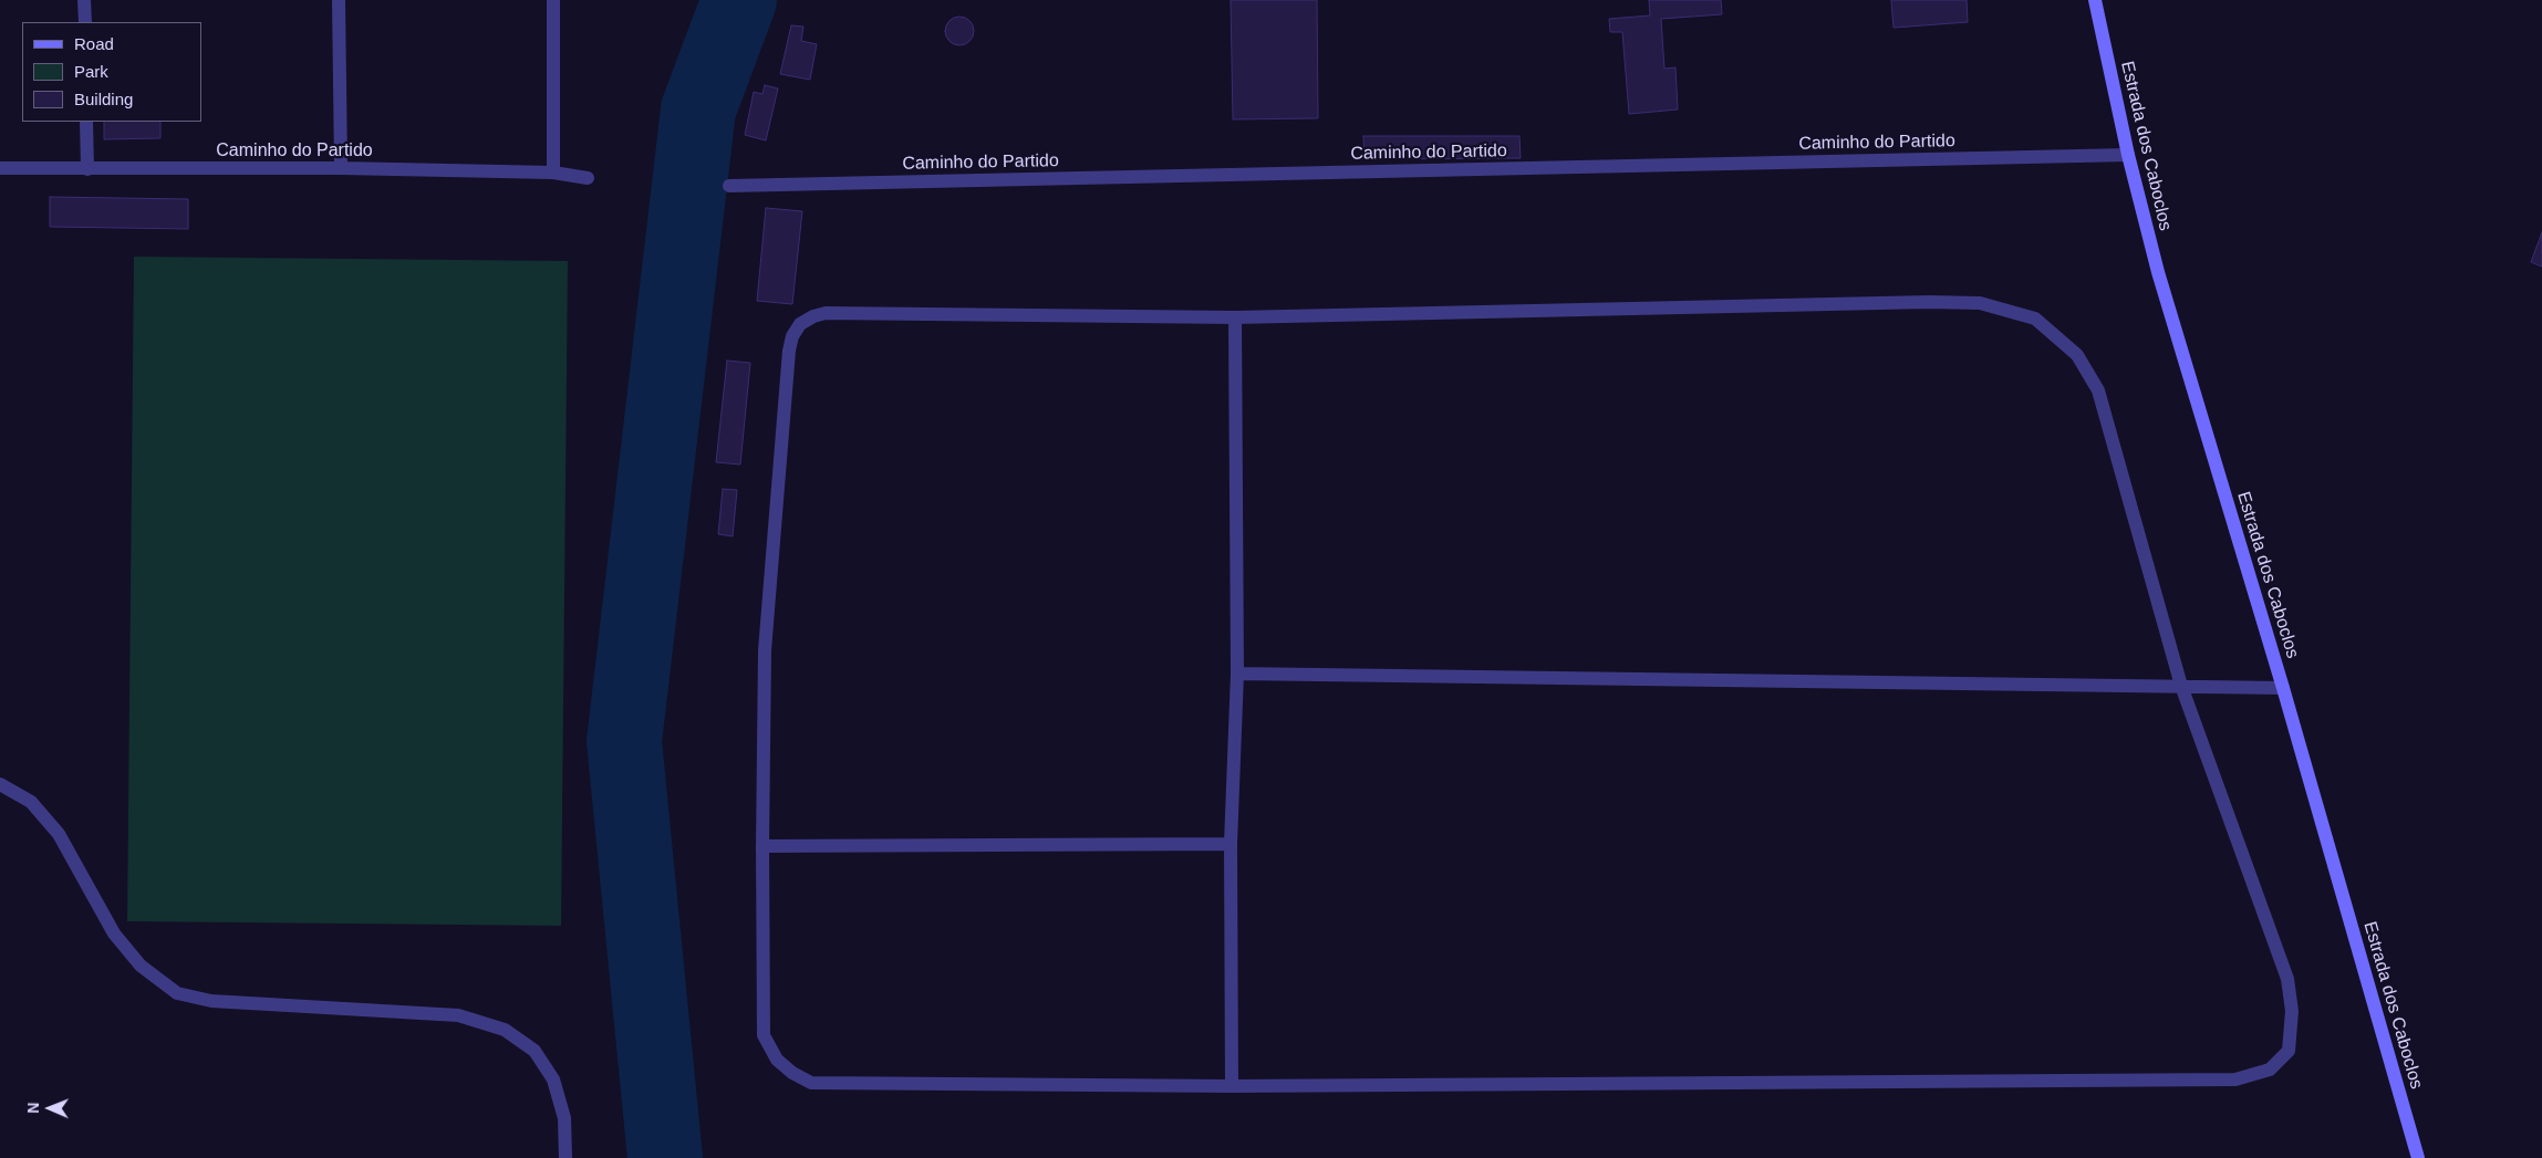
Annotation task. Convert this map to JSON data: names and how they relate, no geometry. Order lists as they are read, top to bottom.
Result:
{
  "streets": {
    "street": ["Caminho do Partido", "Estrada dos Caboclos"]
  },
  "crossings": [
    ["Caminho do Partido", "Estrada dos Caboclos"]
  ],
  "legend": ["Road", "Park", "Building"],
  "north": "left"
}
